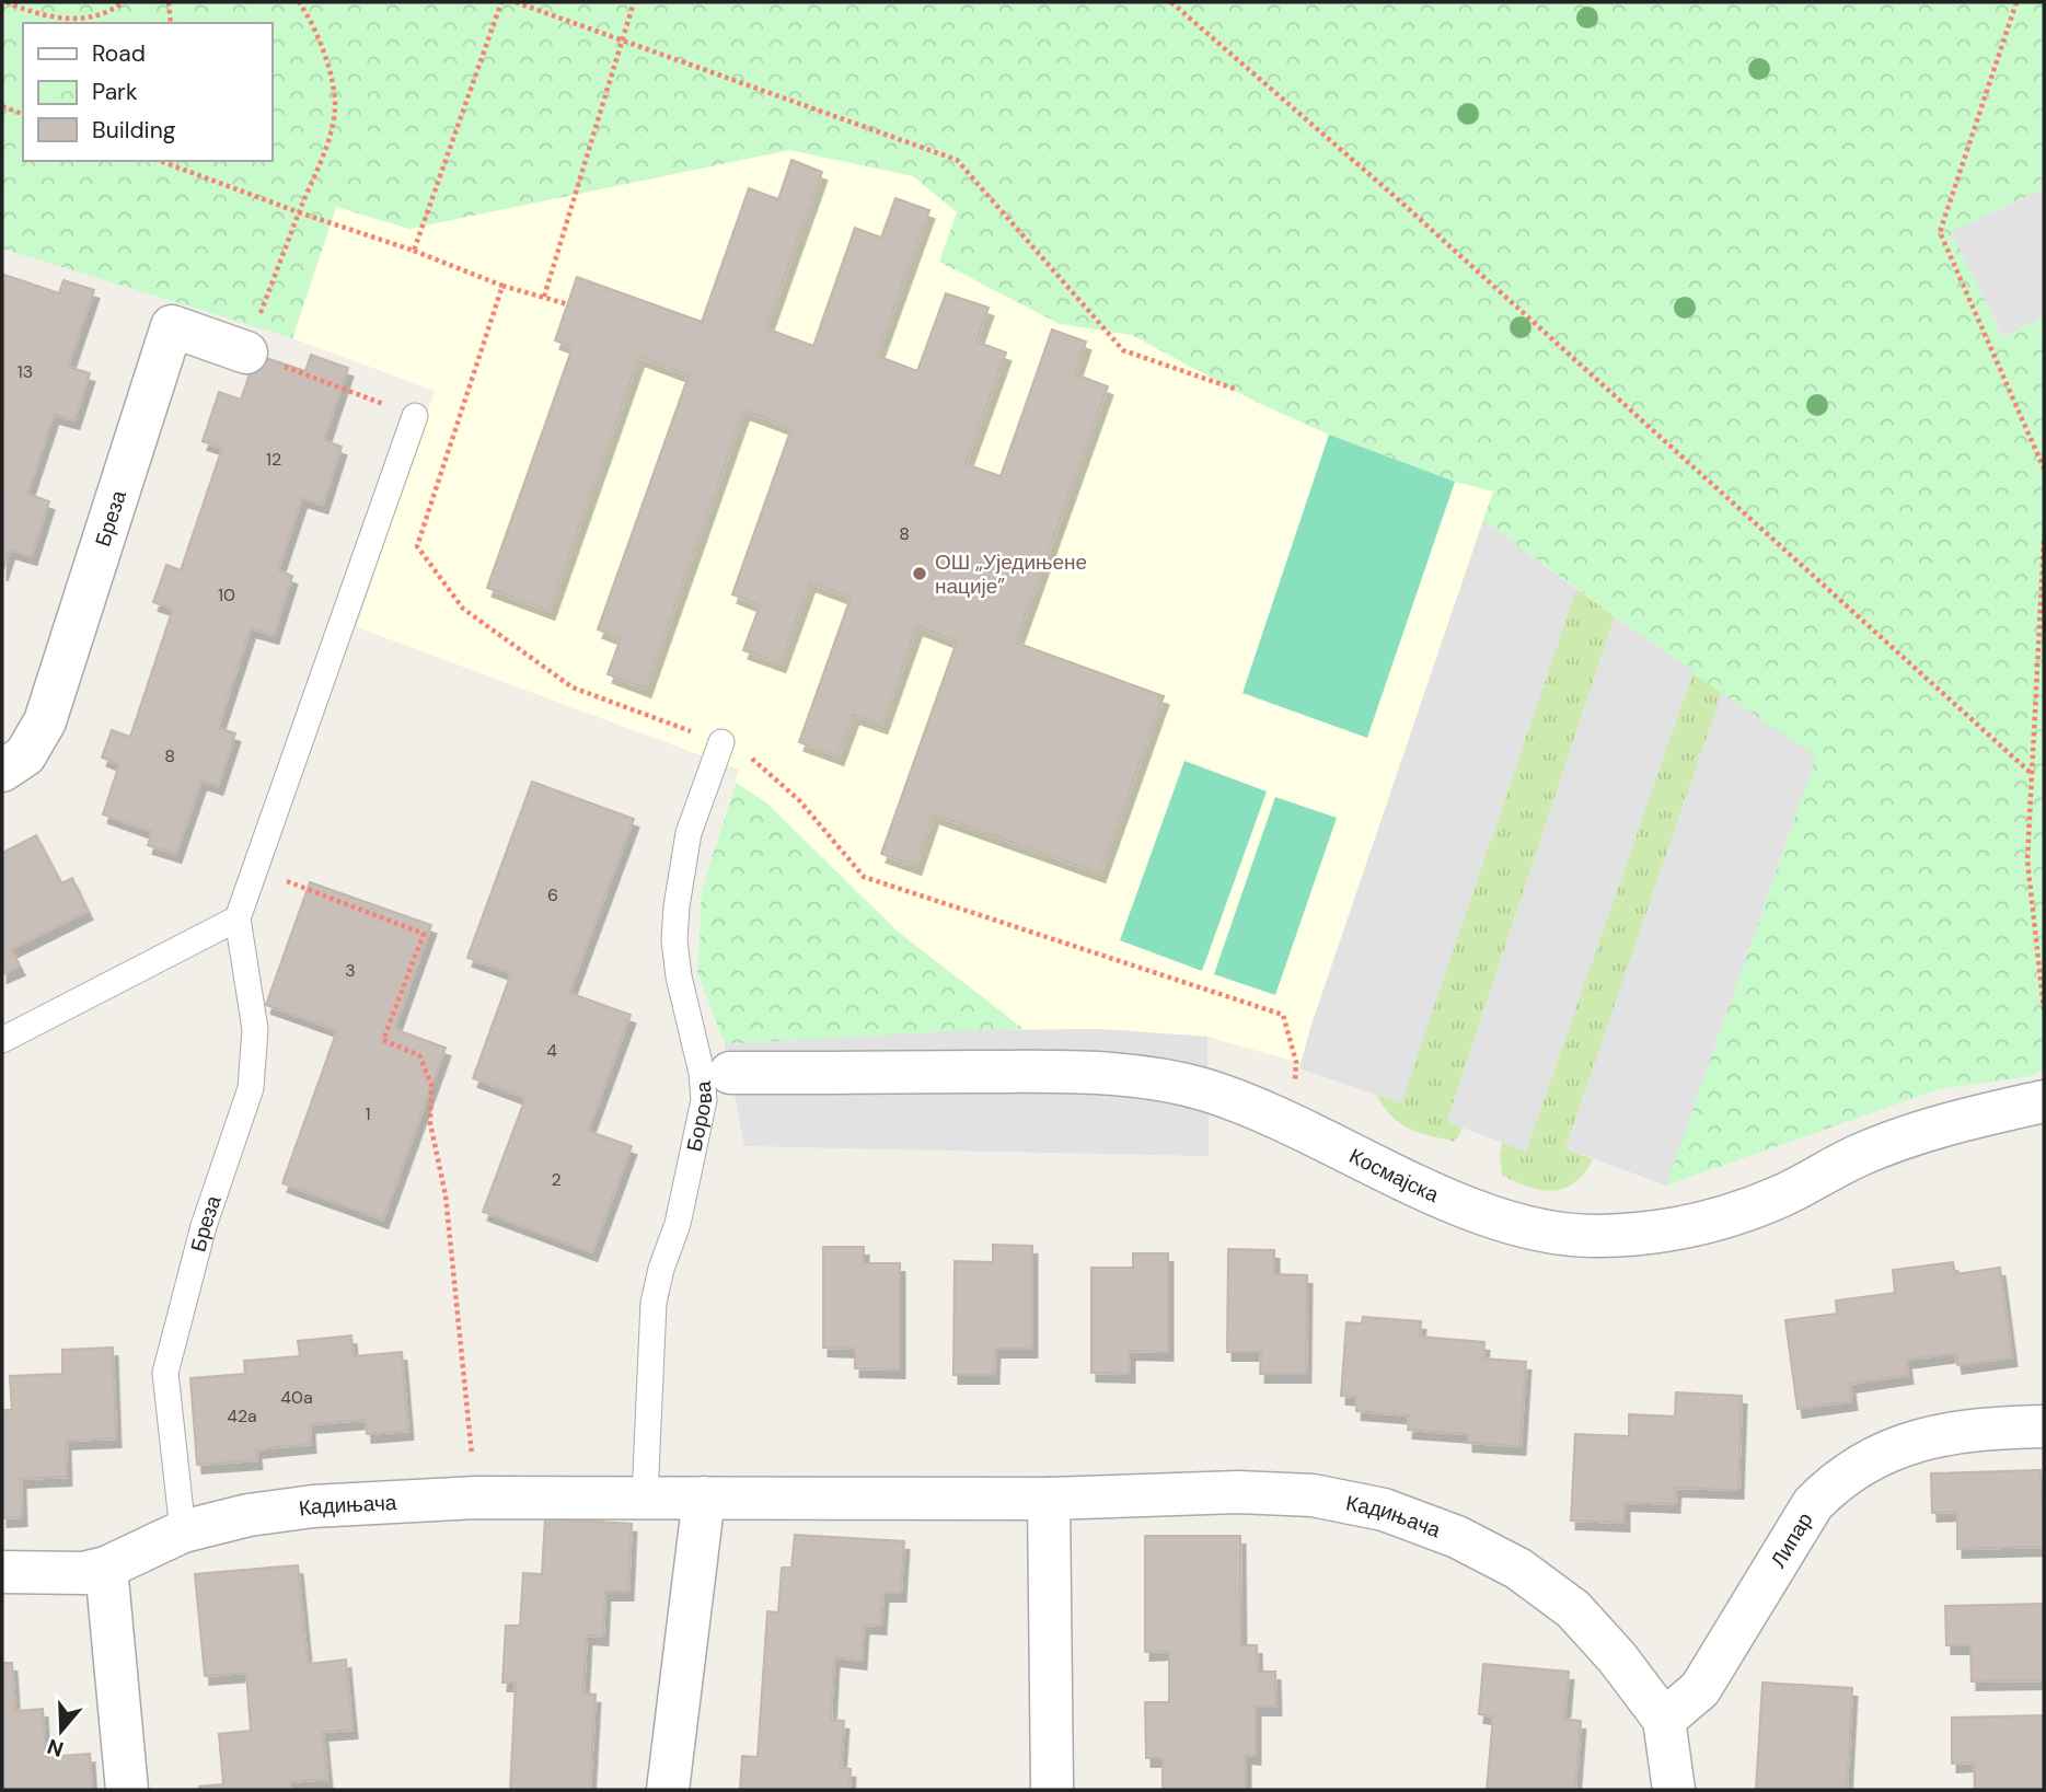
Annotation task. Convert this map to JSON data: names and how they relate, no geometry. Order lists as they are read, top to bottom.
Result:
{
  "streets": {
    "street": [
      "Бреза",
      "Космајска",
      "Кадињача",
      "Липар"
    ],
    "lane": ["Борова"]
  },
  "crossings": [
    ["Бреза", "Кадињача"],
    ["Борова", "Кадињача"],
    ["Кадињача", "Липар"]
  ],
  "places": ["ОШ „Уједињене нације”"],
  "house_numbers": [
    "13",
    "12",
    "8",
    "10",
    "8",
    "6",
    "3",
    "4",
    "1",
    "2",
    "40a",
    "42a"
  ],
  "legend": ["Road", "Park", "Building"],
  "north": "bottom"
}
